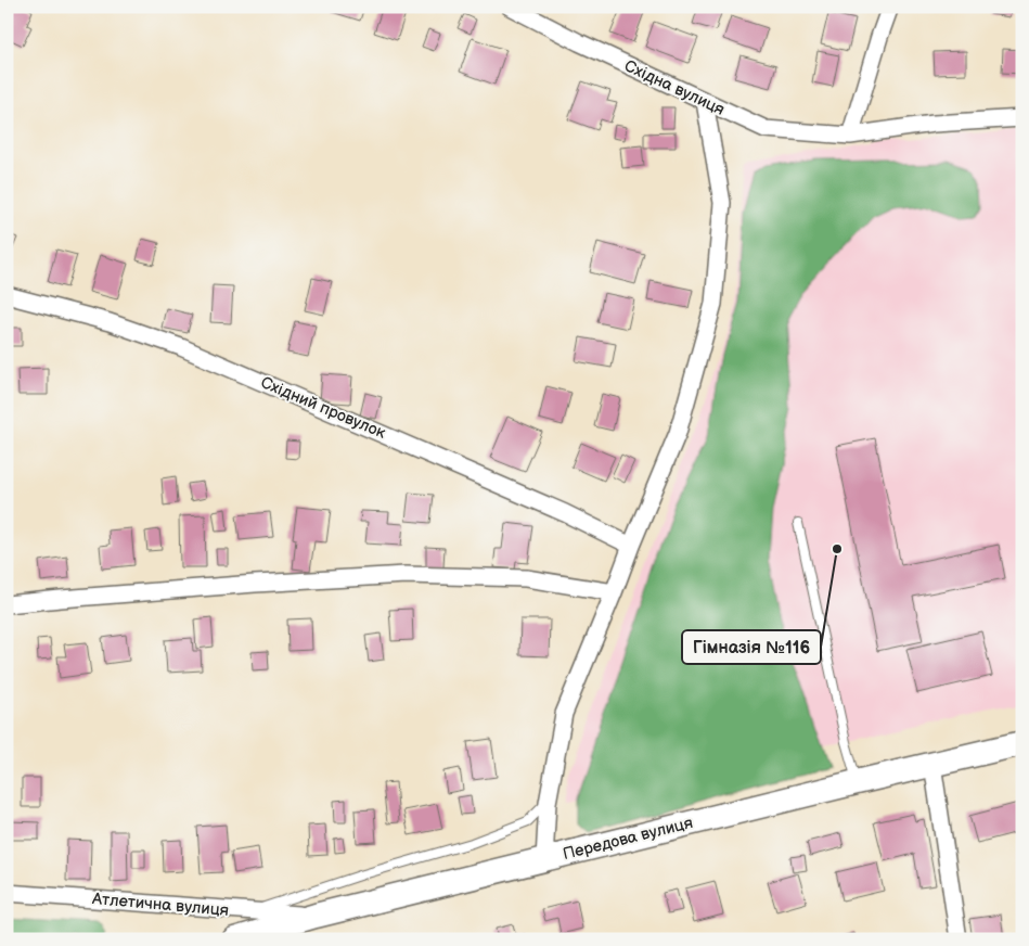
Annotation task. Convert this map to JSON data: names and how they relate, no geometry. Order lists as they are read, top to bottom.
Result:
{
  "streets": {
    "street": [
      "Східна вулиця",
      "Східний провулок",
      "Передова вулиця",
      "Атлетична вулиця"
    ]
  },
  "crossings": [
    ["Передова вулиця", "Атлетична вулиця"]
  ],
  "places": ["Гімназія №116"]
}
